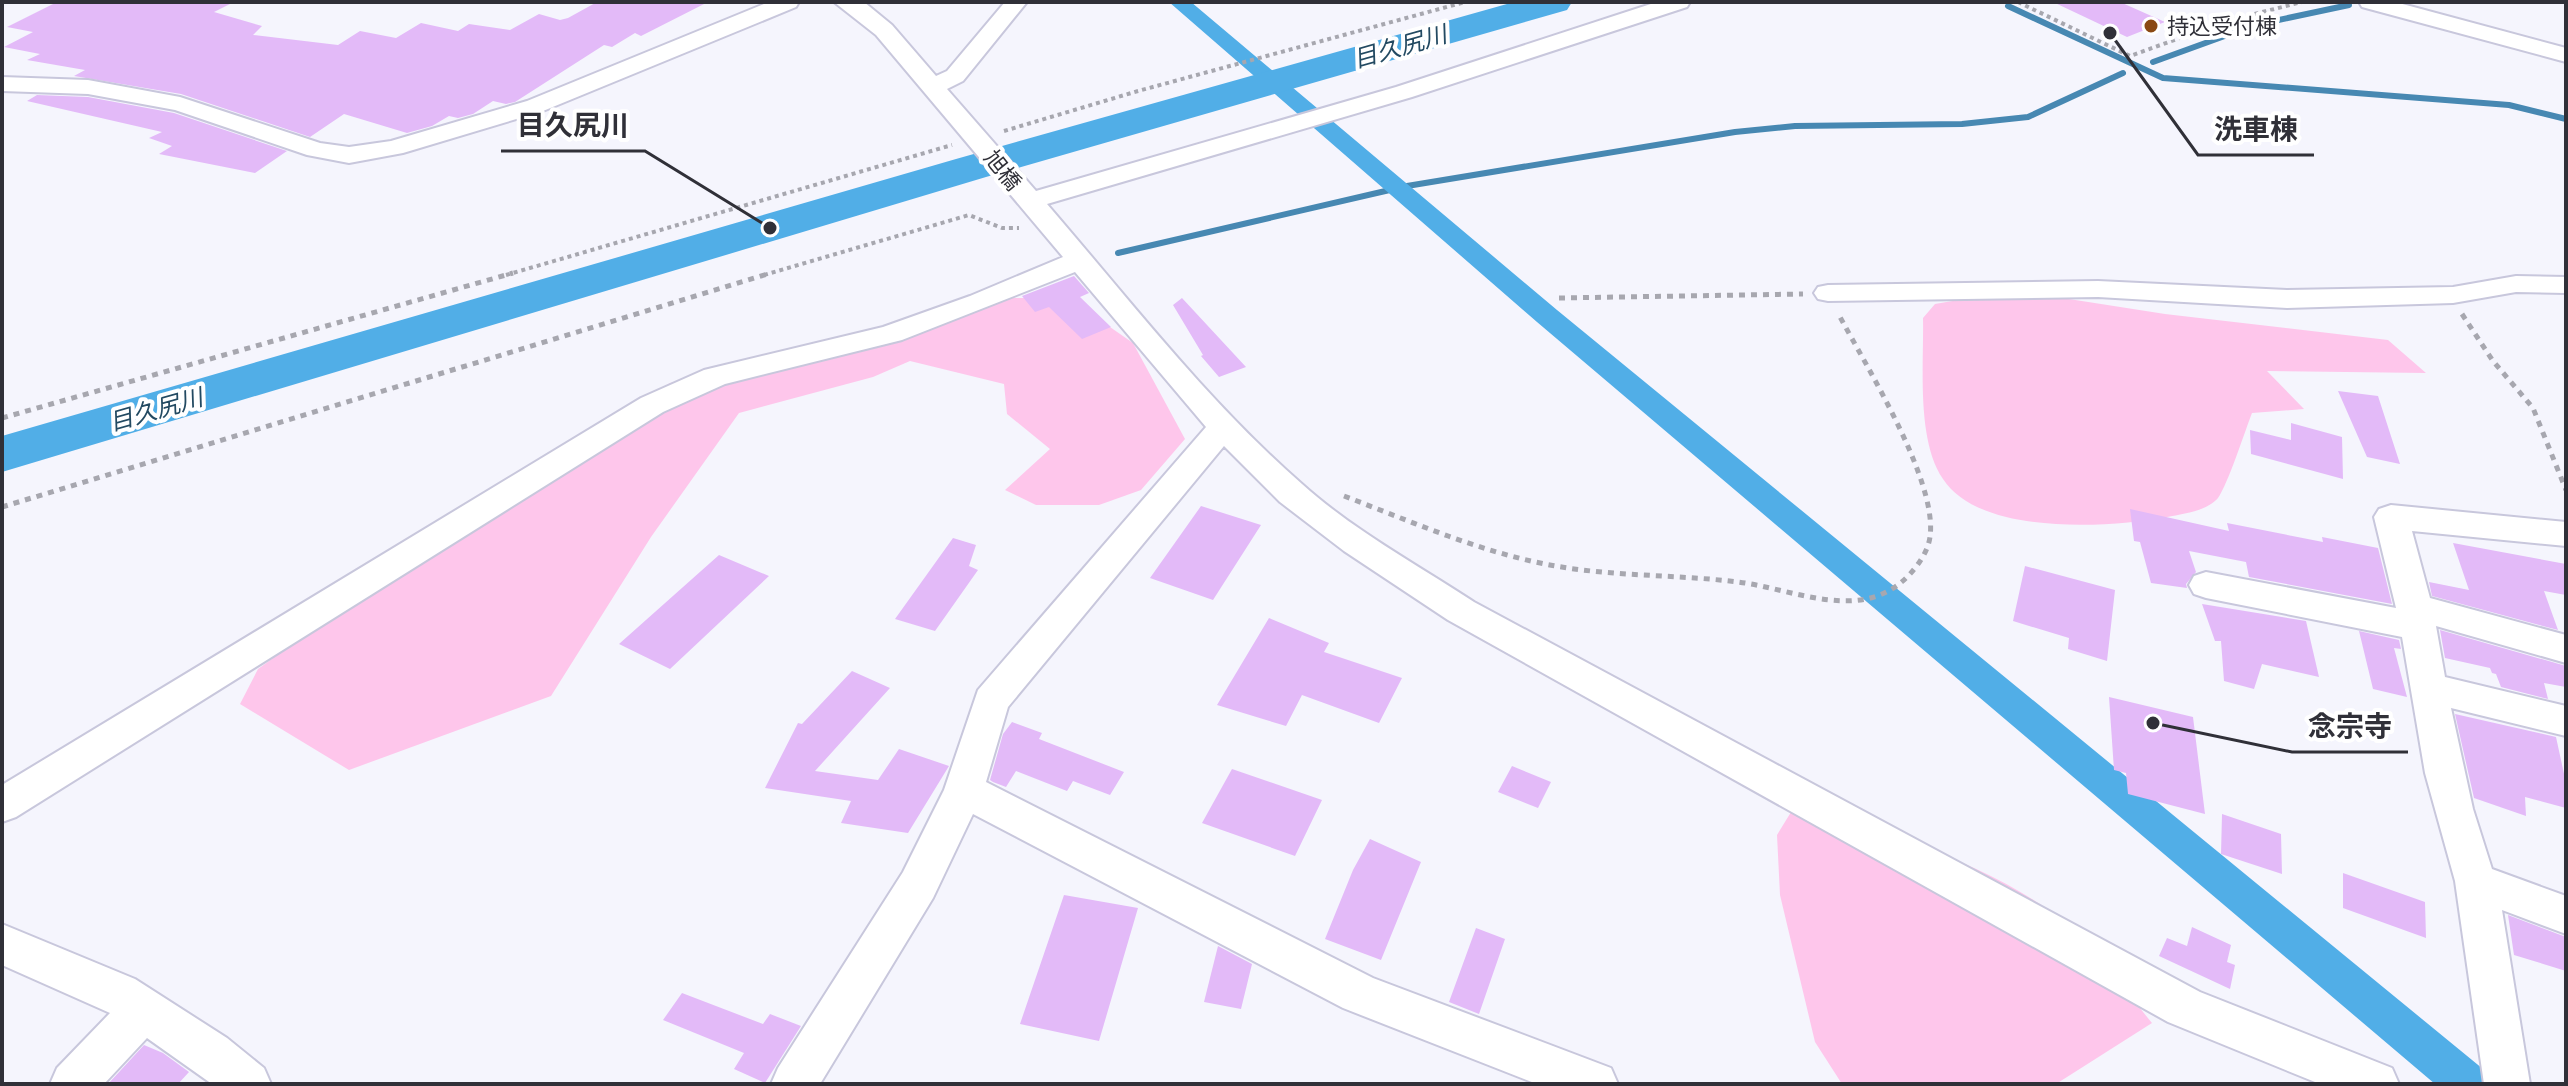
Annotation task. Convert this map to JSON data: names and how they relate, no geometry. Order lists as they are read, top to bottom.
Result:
{
  "streets": {
    "street": ["旭橋"]
  },
  "water": ["目久尻川"],
  "places": [
    "持込受付棟",
    "洗車棟",
    "目久尻川",
    "念宗寺"
  ]
}
